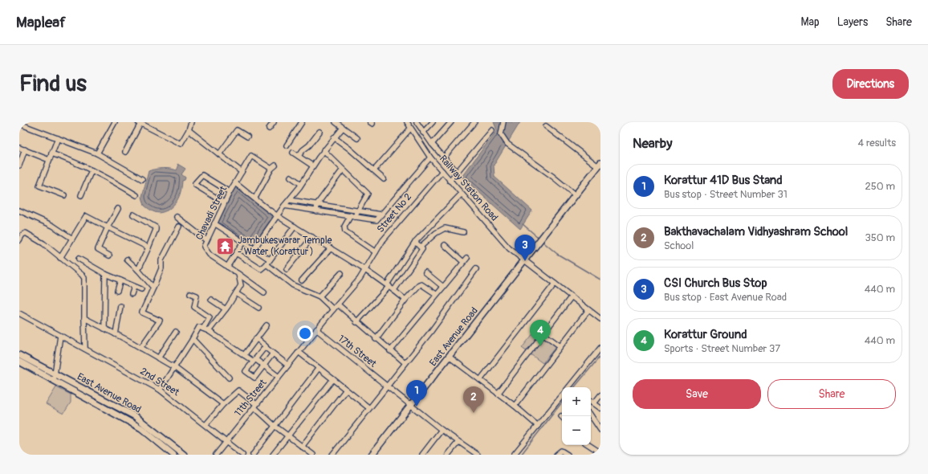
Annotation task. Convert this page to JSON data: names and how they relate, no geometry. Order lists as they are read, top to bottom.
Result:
{
  "streets": {
    "main road": ["East Avenue Road"],
    "street": [
      "Railway Station Road",
      "Chavadi Street",
      "Street No 2",
      "17th Street",
      "2nd Street",
      "11th Street"
    ]
  },
  "crossings": [
    ["Railway Station Road", "Street No 2"],
    ["Railway Station Road", "East Avenue Road"],
    ["Street No 2", "11th Street"],
    ["East Avenue Road", "17th Street"],
    ["17th Street", "11th Street"],
    ["2nd Street", "11th Street"]
  ],
  "places": {
    "temple": ["Jambukeswarar Temple - Water (Korattur )"]
  },
  "page": {
    "header": "Mapleaf",
    "nav": ["Map", "Layers", "Share"],
    "buttons": [
      "Directions",
      ["Save", "Share"]
    ],
    "title": "Find us",
    "heading": ["Nearby", "4 results"],
    "list": [
      {
        "mark": "1",
        "name": "Korattur 41D Bus Stand",
        "note": "Bus stop · Street Number 31",
        "value": "250 m"
      },
      {
        "mark": "2",
        "name": "Bakthavachalam Vidhyashram School",
        "note": "School",
        "value": "350 m"
      },
      {
        "mark": "3",
        "name": "CSI Church Bus Stop",
        "note": "Bus stop · East Avenue Road",
        "value": "440 m"
      },
      {
        "mark": "4",
        "name": "Korattur Ground",
        "note": "Sports · Street Number 37",
        "value": "440 m"
      }
    ],
    "pins": [
      "3",
      "4",
      "1",
      "2"
    ],
    "map_buttons": ["+", "−"]
  }
}
